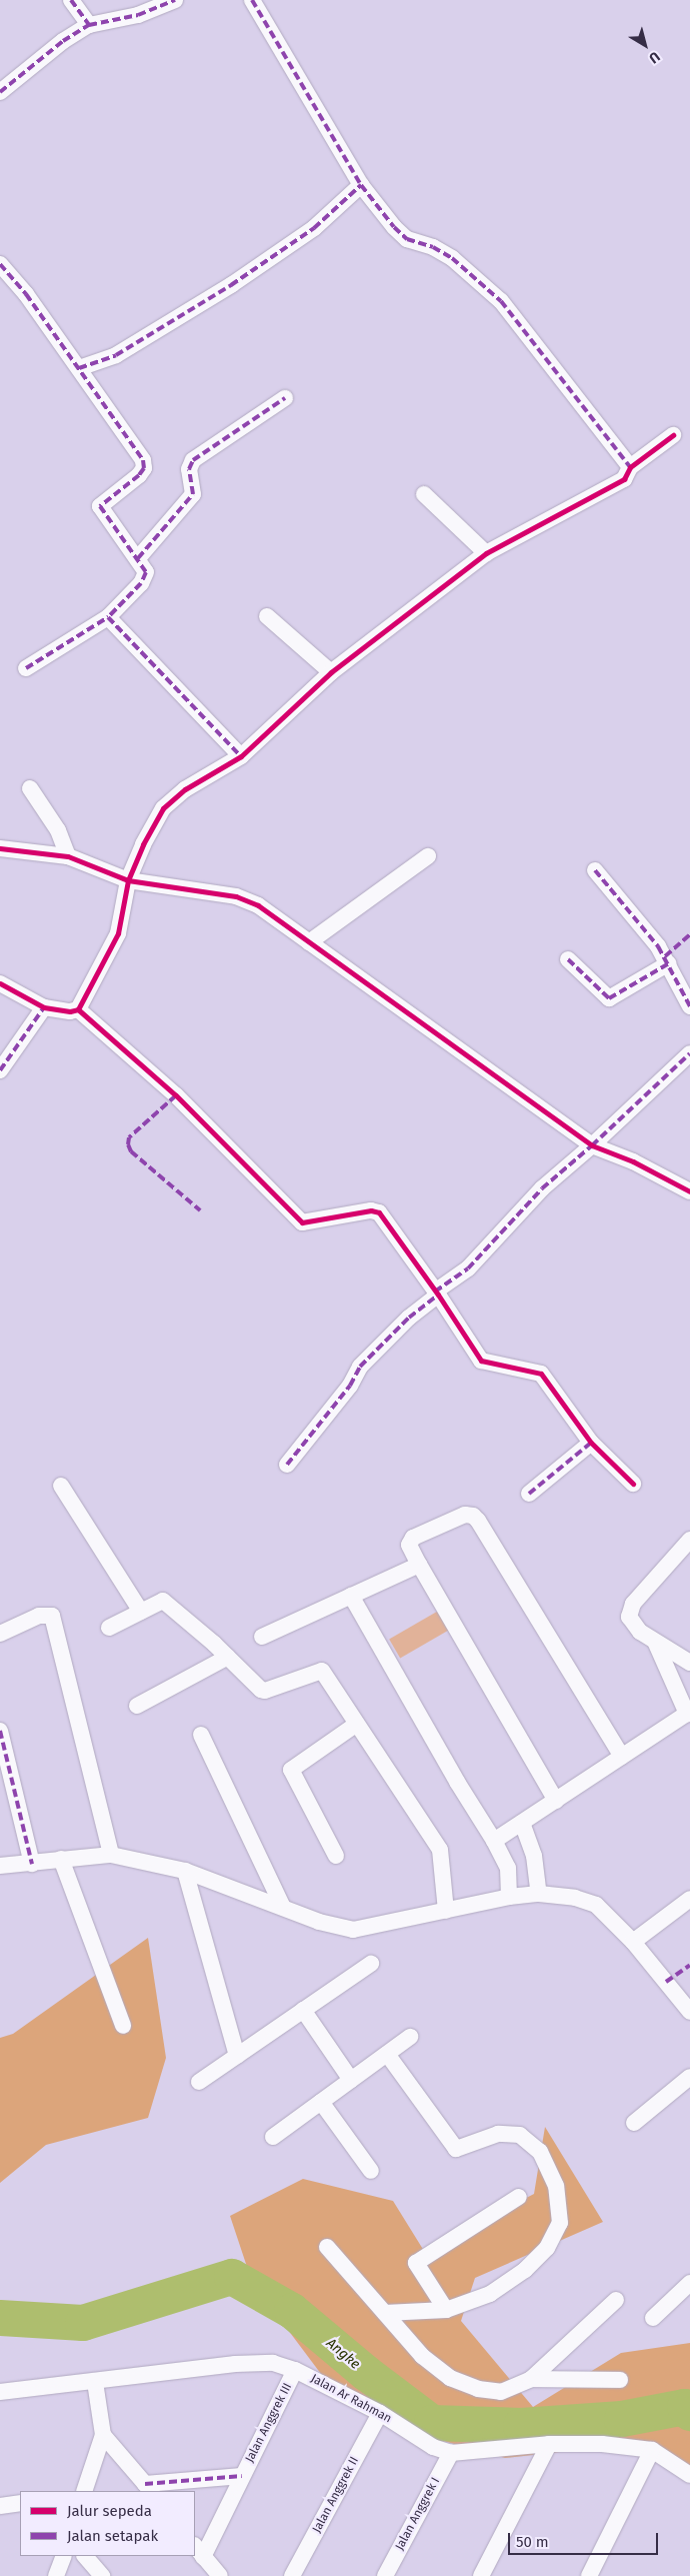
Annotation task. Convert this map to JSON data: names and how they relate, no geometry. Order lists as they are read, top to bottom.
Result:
{
  "streets": {
    "street": [
      "Jalan Ar Rahman",
      "Jalan Anggrek III",
      "Jalan Anggrek II",
      "Jalan Anggrek I"
    ]
  },
  "crossings": [
    ["Jalan Ar Rahman", "Jalan Anggrek III"],
    ["Jalan Ar Rahman", "Jalan Anggrek II"],
    ["Jalan Ar Rahman", "Jalan Anggrek I"]
  ],
  "water": ["Angke"],
  "legend": ["Jalur sepeda", "Jalan setapak"],
  "scale_bar": "50 m",
  "north": "bottom right"
}
